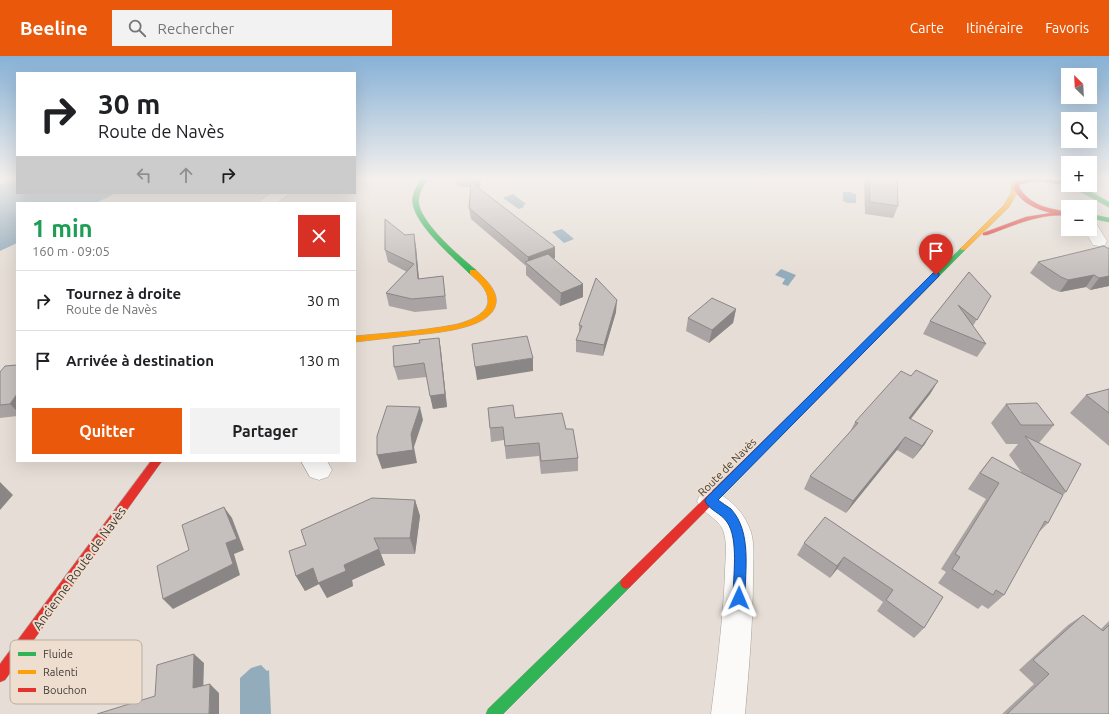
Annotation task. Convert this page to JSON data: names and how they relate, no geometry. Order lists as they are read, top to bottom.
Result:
{
  "streets": {
    "main road": ["Route de Navès", "Ancienne Route de Navès"]
  },
  "legend": ["Fluide", "Ralenti", "Bouchon"],
  "north": "top left",
  "page": {
    "header": "Beeline",
    "search": "Rechercher",
    "nav": ["Carte", "Itinéraire", "Favoris"],
    "map_buttons": ["+", "−"],
    "turn": ["30 m", "Route de Navès"],
    "heading": ["1 min", "160 m · 09:05"],
    "list": [
      {
        "name": "Tournez à droite",
        "note": "Route de Navès",
        "value": "30 m"
      },
      {
        "name": "Arrivée à destination",
        "value": "130 m"
      }
    ],
    "buttons": ["Quitter", "Partager"]
  }
}
